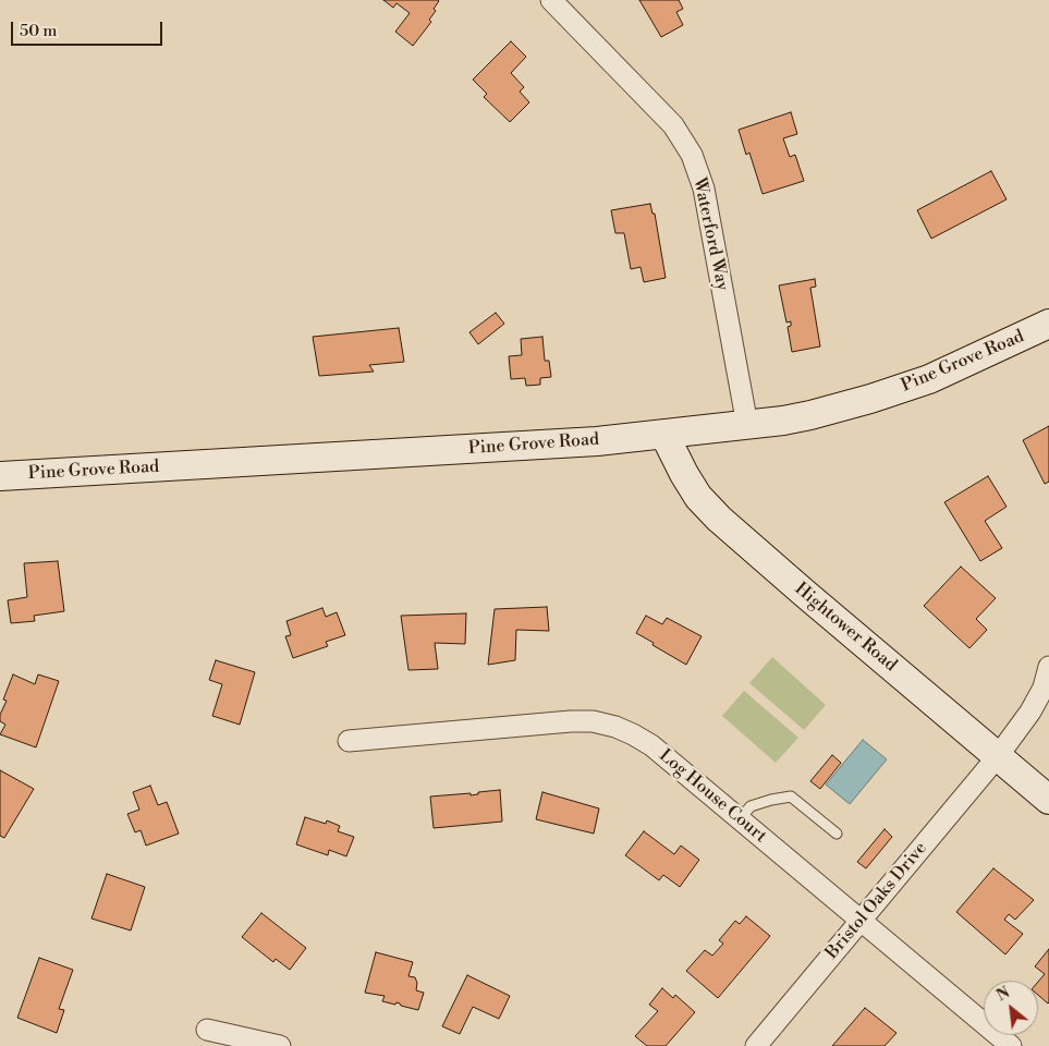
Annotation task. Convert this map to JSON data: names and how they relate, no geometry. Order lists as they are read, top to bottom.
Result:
{
  "streets": {
    "main road": ["Pine Grove Road", "Hightower Road"],
    "street": ["Waterford Way", "Log House Court", "Bristol Oaks Drive"]
  },
  "crossings": [
    ["Waterford Way", "Pine Grove Road"],
    ["Pine Grove Road", "Hightower Road"],
    ["Hightower Road", "Bristol Oaks Drive"],
    ["Log House Court", "Bristol Oaks Drive"]
  ],
  "scale_bar": "50 m",
  "north": "top left"
}
